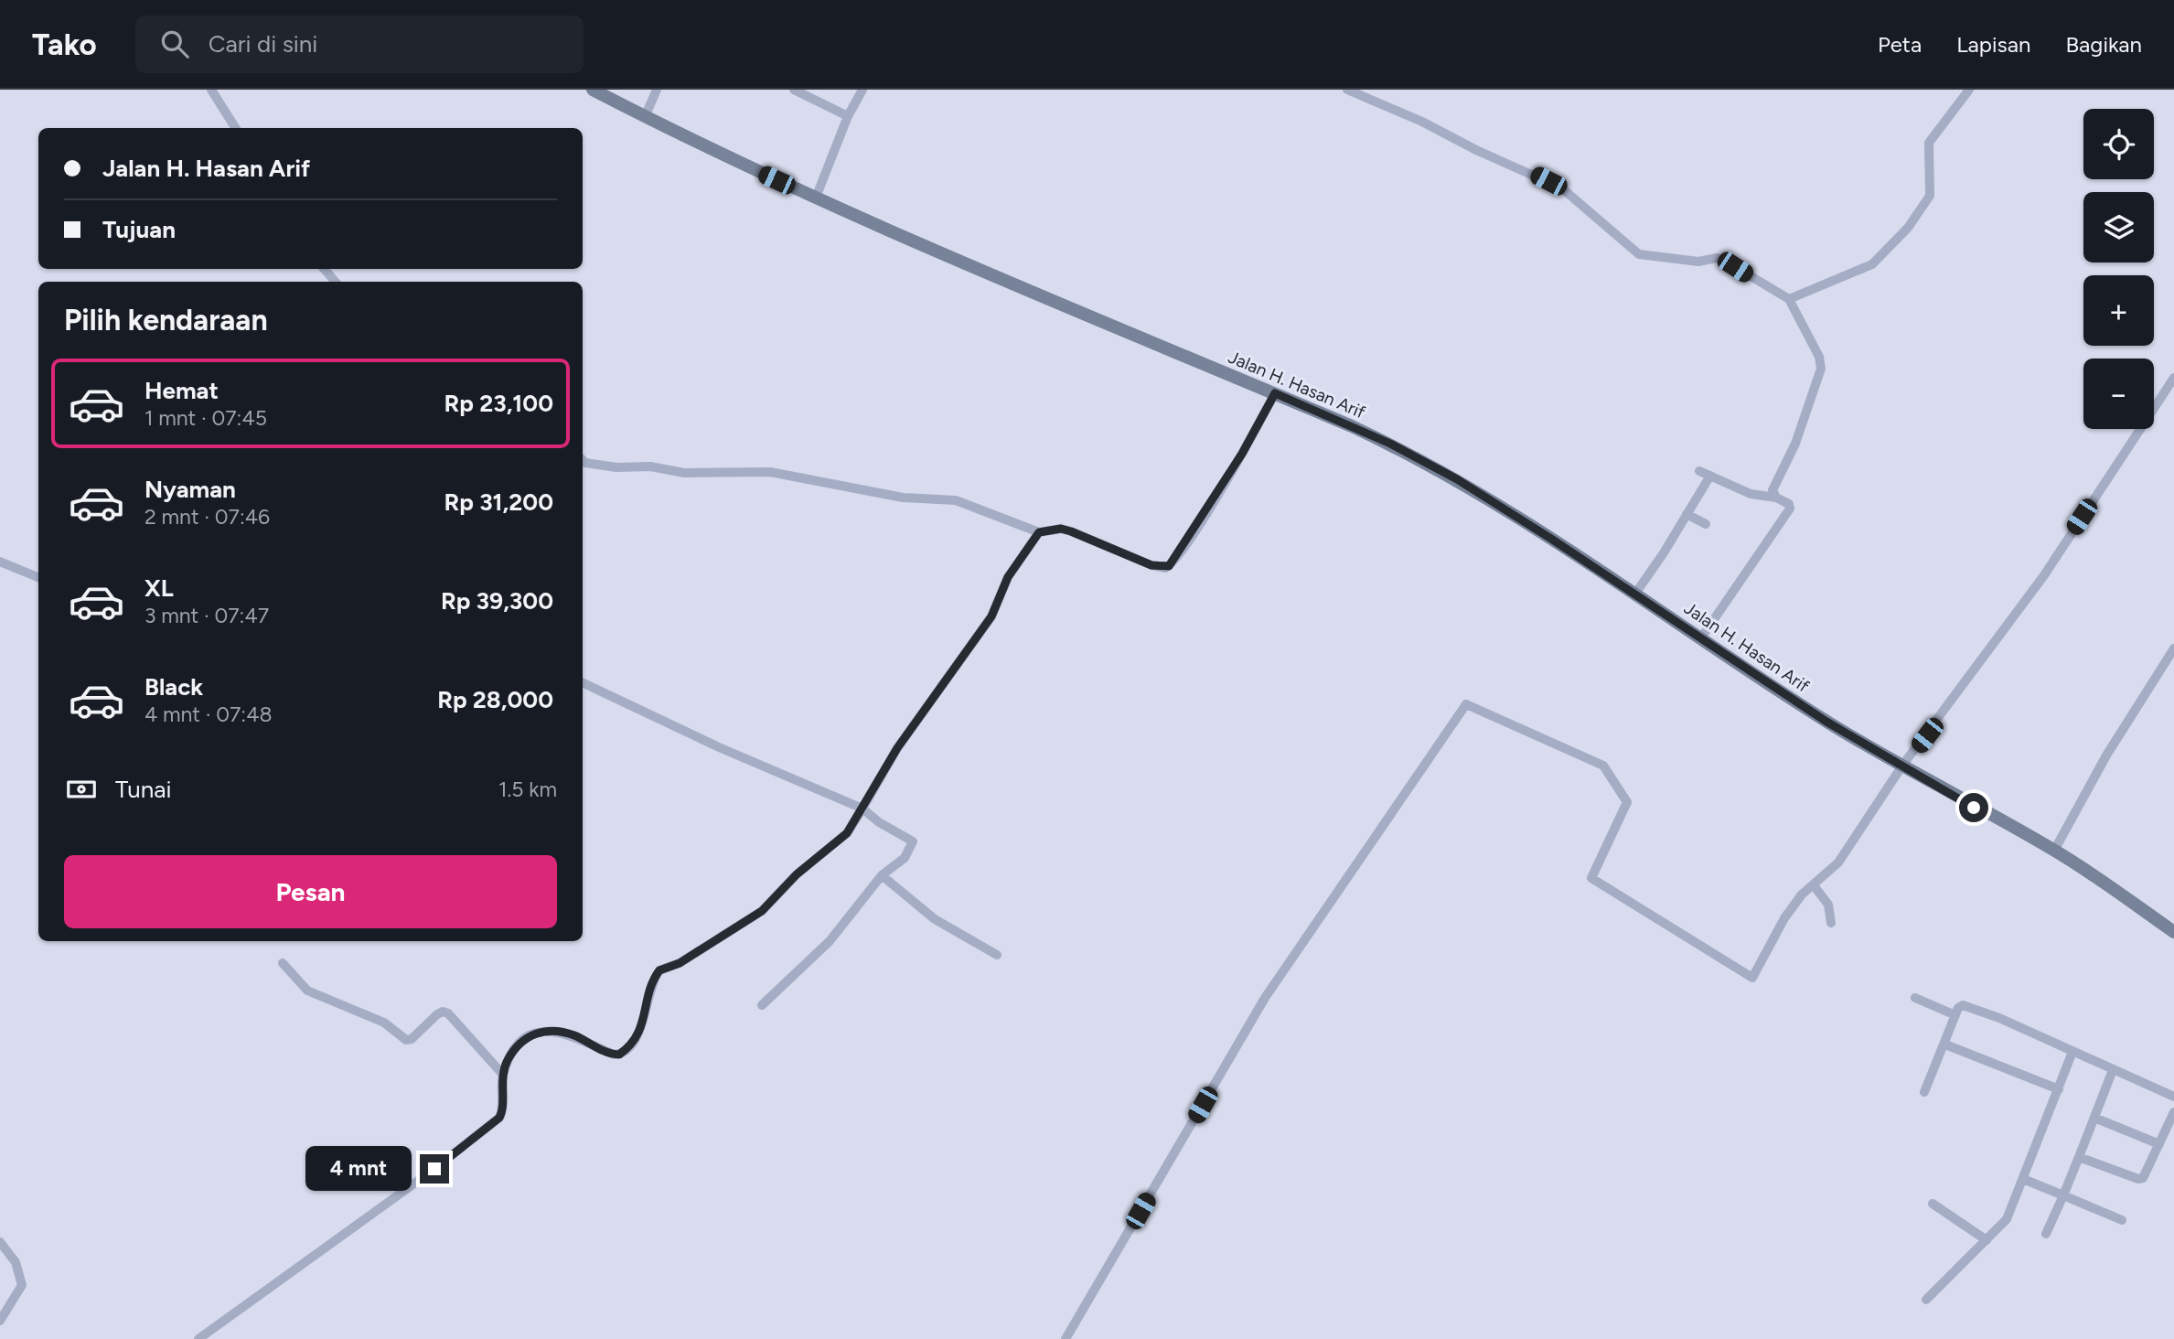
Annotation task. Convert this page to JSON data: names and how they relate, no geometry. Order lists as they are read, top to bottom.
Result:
{
  "streets": {
    "main road": ["Jalan H. Hasan Arif"]
  },
  "page": {
    "header": "Tako",
    "search": "Cari di sini",
    "nav": ["Peta", "Lapisan", "Bagikan"],
    "map_buttons": ["+", "−"],
    "banner": ["Jalan H. Hasan Arif", "Tujuan"],
    "heading": "Pilih kendaraan",
    "list": [
      {
        "name": "Hemat",
        "note": "1 mnt · 07:45",
        "value": "Rp 23,100"
      },
      {
        "name": "Nyaman",
        "note": "2 mnt · 07:46",
        "value": "Rp 31,200"
      },
      {
        "name": "XL",
        "note": "3 mnt · 07:47",
        "value": "Rp 39,300"
      },
      {
        "name": "Black",
        "note": "4 mnt · 07:48",
        "value": "Rp 28,000"
      }
    ],
    "pay": ["Tunai", "1.5 km"],
    "buttons": "Pesan",
    "bubble": "4 mnt"
  }
}
